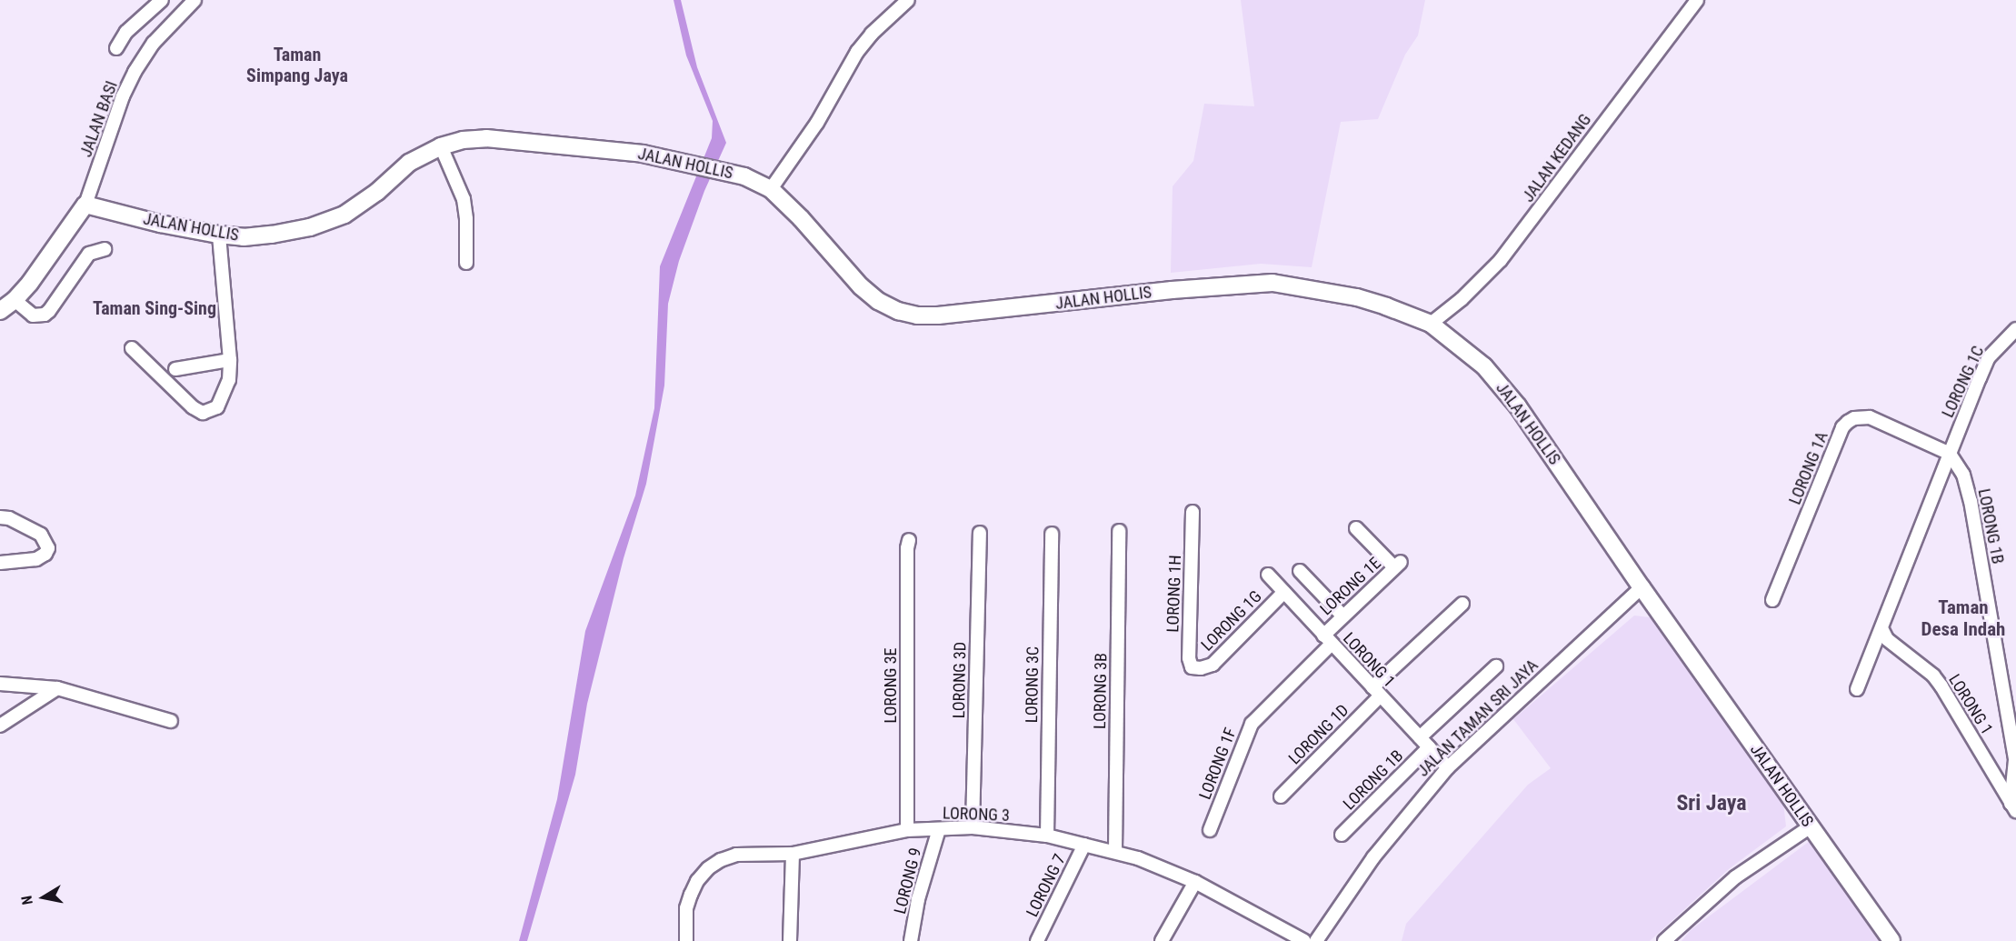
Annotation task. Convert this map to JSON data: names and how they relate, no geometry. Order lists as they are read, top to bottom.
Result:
{
  "streets": {
    "main road": ["JALAN HOLLIS"],
    "street": [
      "JALAN BASI",
      "JALAN KEDANG",
      "LORONG 1C",
      "LORONG 1A",
      "LORONG 1B",
      "LORONG 1E",
      "LORONG 1H",
      "LORONG 1G",
      "LORONG 1",
      "LORONG 3D",
      "LORONG 3C",
      "LORONG 3E",
      "LORONG 3B",
      "JALAN TAMAN SRI JAYA",
      "LORONG 1D",
      "LORONG 1F",
      "LORONG 3",
      "LORONG 9",
      "LORONG 7"
    ]
  },
  "crossings": [
    ["JALAN BASI", "JALAN HOLLIS"],
    ["JALAN KEDANG", "JALAN HOLLIS"],
    ["JALAN HOLLIS", "JALAN TAMAN SRI JAYA"],
    ["LORONG 1C", "LORONG 1A"],
    ["LORONG 1C", "LORONG 1B"],
    ["LORONG 1A", "LORONG 1B"],
    ["LORONG 1B", "LORONG 1"],
    ["LORONG 1E", "LORONG 1"],
    ["LORONG 1E", "LORONG 1F"],
    ["LORONG 1H", "LORONG 1G"],
    ["LORONG 1G", "LORONG 1"],
    ["LORONG 1", "JALAN TAMAN SRI JAYA"],
    ["LORONG 1", "LORONG 1D"],
    ["LORONG 1", "LORONG 1F"],
    ["LORONG 3D", "LORONG 3"],
    ["LORONG 3C", "LORONG 3"],
    ["LORONG 3E", "LORONG 3"],
    ["LORONG 3B", "LORONG 3"],
    ["LORONG 3", "LORONG 9"],
    ["LORONG 3", "LORONG 7"]
  ],
  "districts": [
    "Taman Simpang Jaya",
    "Taman Sing-Sing",
    "Taman Desa Indah",
    "Sri Jaya"
  ],
  "north": "left"
}
